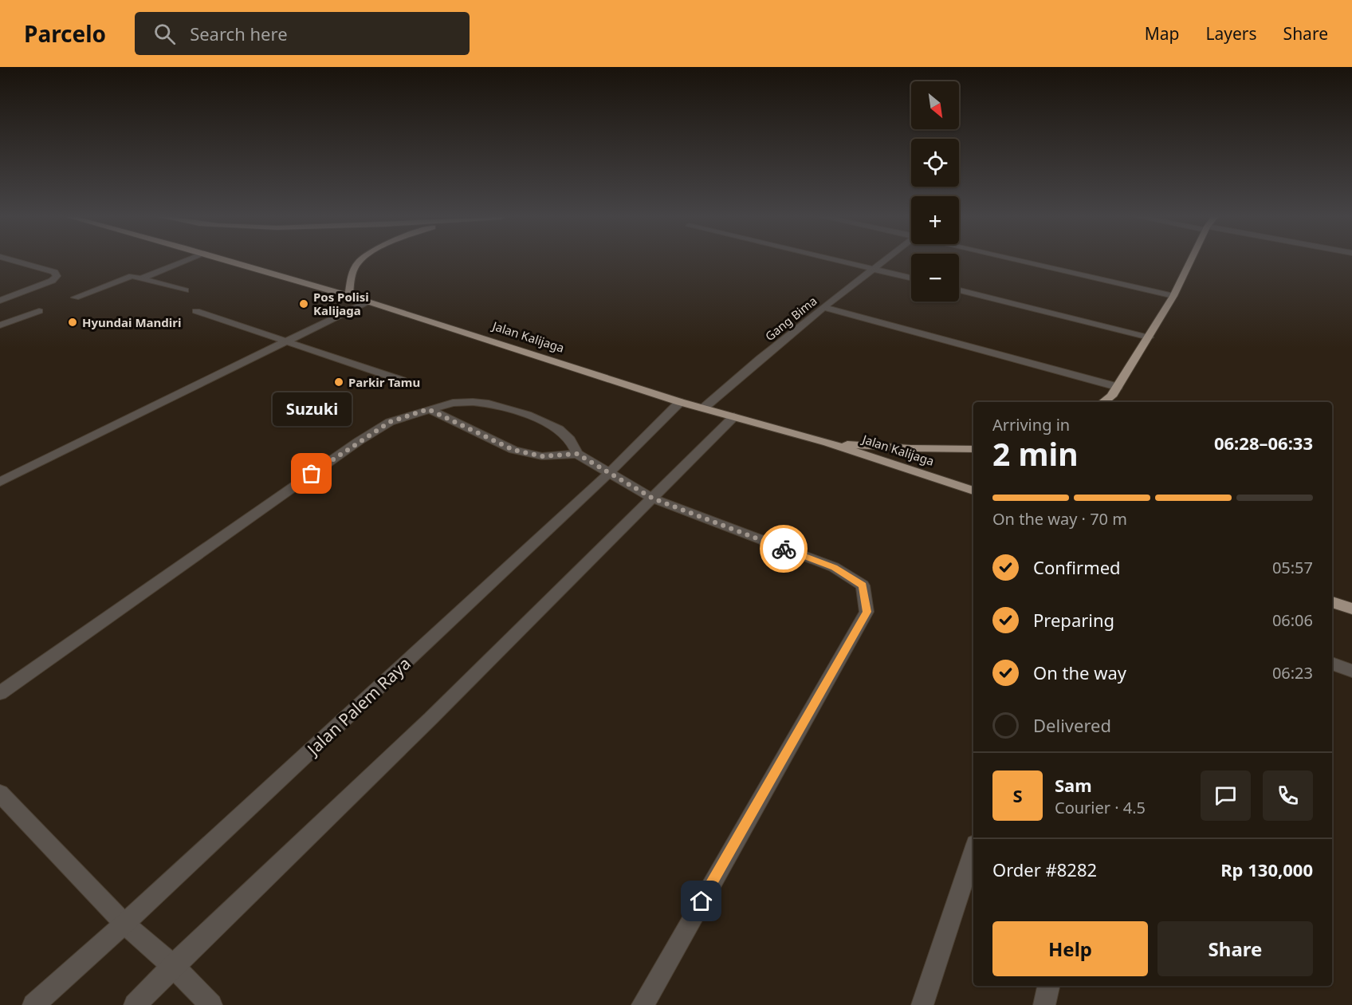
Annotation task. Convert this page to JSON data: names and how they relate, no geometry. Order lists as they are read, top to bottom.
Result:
{
  "streets": {
    "highway": ["Jalan Kalijaga"],
    "street": ["Gang Bima", "Jalan Palem Raya"]
  },
  "crossings": [
    ["Gang Bima", "Jalan Kalijaga"],
    ["Jalan Kalijaga", "Jalan Palem Raya"]
  ],
  "places": [
    "Pos Polisi Kalijaga",
    "Hyundai Mandiri",
    "Parkir Tamu",
    "Suzuki"
  ],
  "north": "bottom right",
  "page": {
    "header": "Parcelo",
    "search": "Search here",
    "nav": ["Map", "Layers", "Share"],
    "map_buttons": ["+", "−"],
    "bubble": "Suzuki",
    "heading": ["2 min", "Arriving in", "06:28–06:33"],
    "panel": [
      "Sam",
      "Courier · 4.5",
      "Order #8282",
      "Rp 130,000"
    ],
    "bar": "On the way · 70 m",
    "list": [
      ["Confirmed", "05:57"],
      ["Preparing", "06:06"],
      ["On the way", "06:23"],
      "Delivered"
    ],
    "round": "S",
    "buttons": ["Help", "Share"]
  }
}
